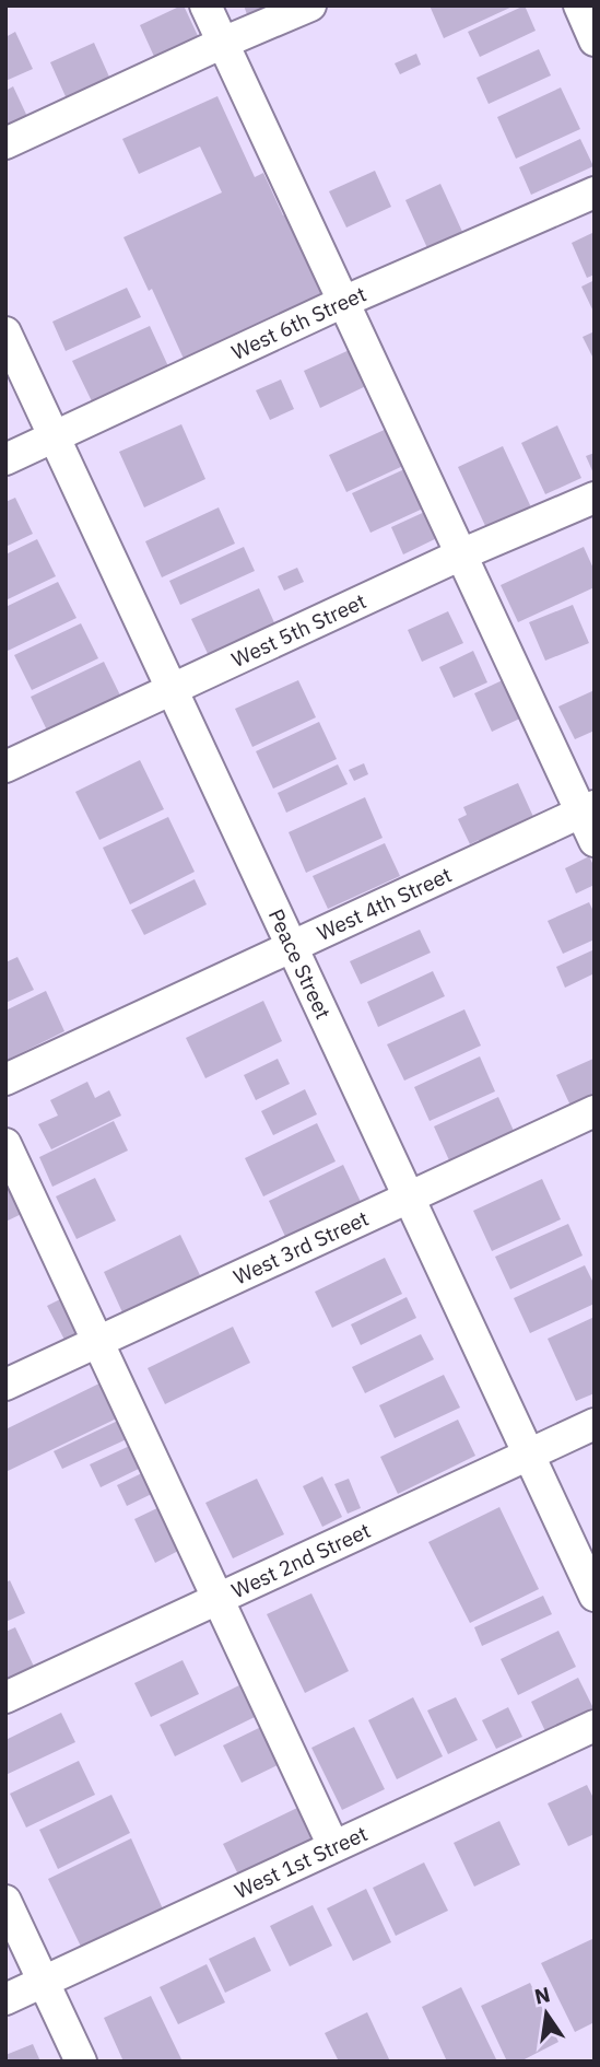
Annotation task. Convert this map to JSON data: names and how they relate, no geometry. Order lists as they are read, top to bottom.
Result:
{
  "streets": {
    "street": [
      "West 6th Street",
      "West 5th Street",
      "West 4th Street",
      "Peace Street",
      "West 3rd Street",
      "West 2nd Street",
      "West 1st Street"
    ]
  },
  "crossings": [
    ["West 6th Street", "Peace Street"],
    ["West 5th Street", "Peace Street"],
    ["West 4th Street", "Peace Street"],
    ["Peace Street", "West 3rd Street"],
    ["Peace Street", "West 2nd Street"]
  ],
  "north": "top"
}
